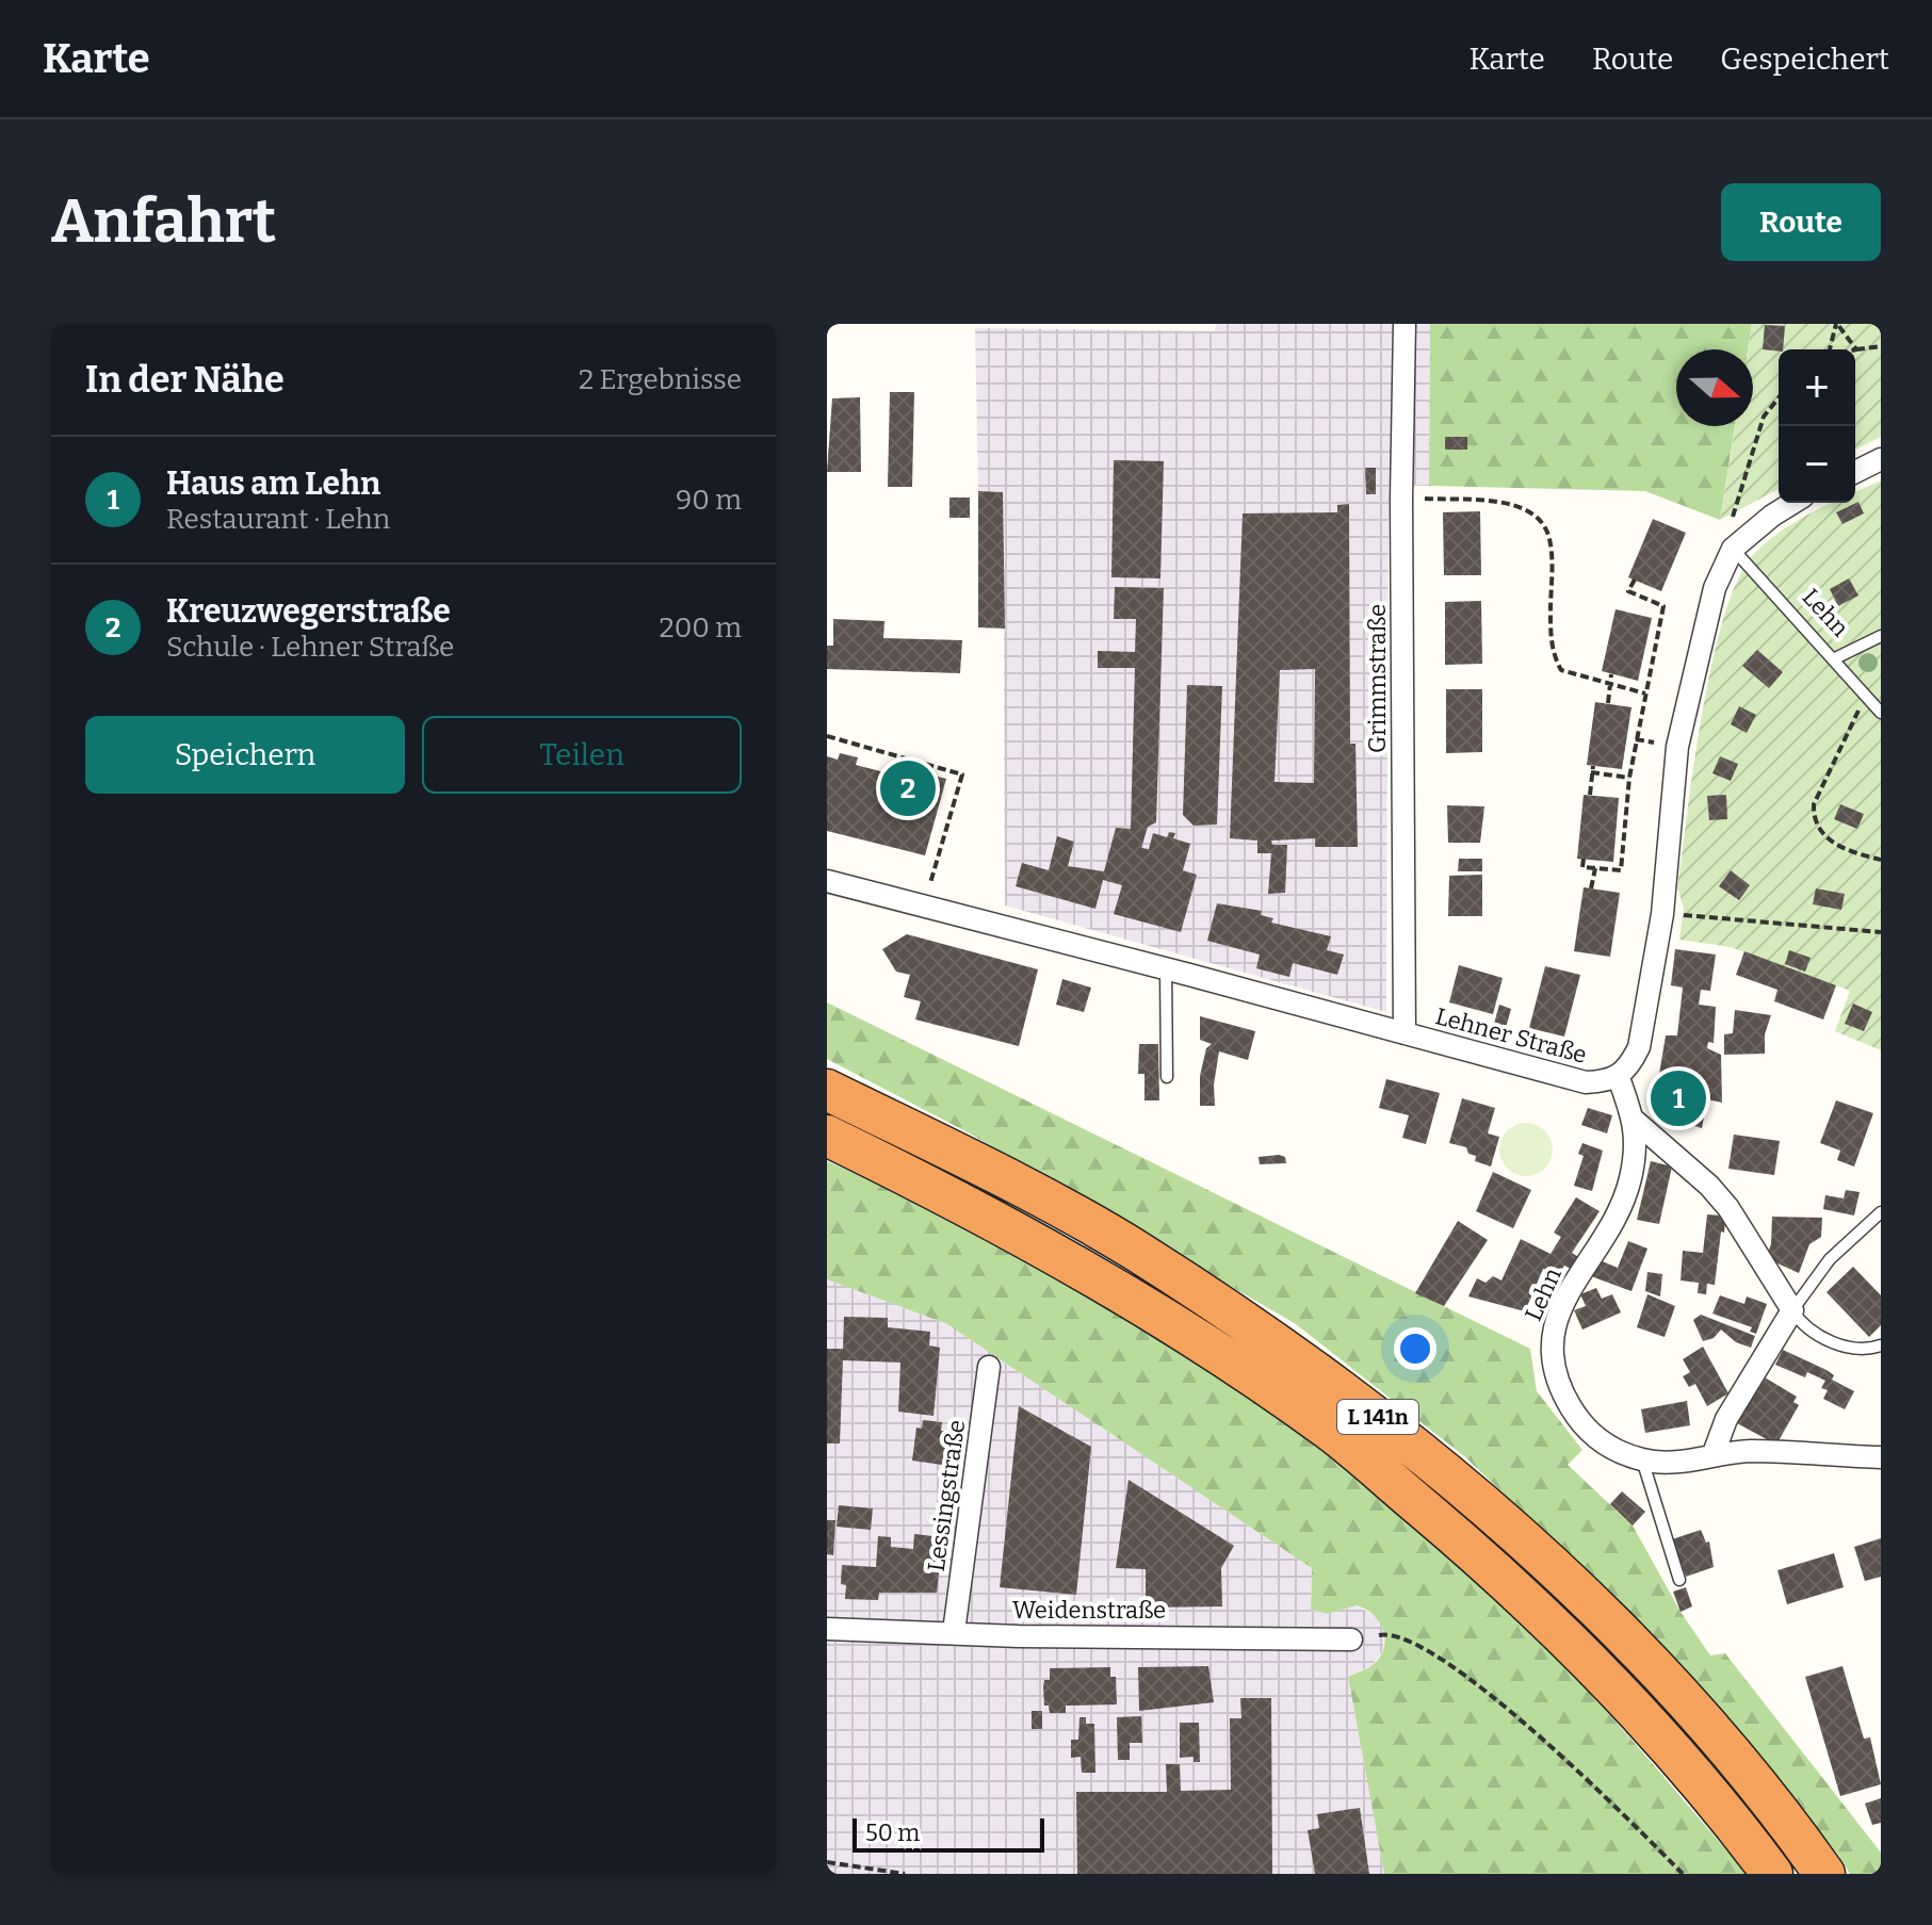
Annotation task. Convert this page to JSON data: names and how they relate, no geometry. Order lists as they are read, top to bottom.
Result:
{
  "streets": {
    "highway": ["L 141n"],
    "street": [
      "Lehn",
      "Grimmstraße",
      "Lehner Straße",
      "Lessingstraße",
      "Weidenstraße"
    ]
  },
  "crossings": [
    ["Lehn", "Lehner Straße"],
    ["Grimmstraße", "Lehner Straße"],
    ["Lessingstraße", "Weidenstraße"]
  ],
  "scale_bar": "50 m",
  "north": "right",
  "page": {
    "header": "Karte",
    "nav": ["Karte", "Route", "Gespeichert"],
    "buttons": [
      "Route",
      ["Speichern", "Teilen"]
    ],
    "title": "Anfahrt",
    "heading": ["In der Nähe", "2 Ergebnisse"],
    "map_buttons": ["+", "−"],
    "list": [
      {
        "mark": "1",
        "name": "Haus am Lehn",
        "note": "Restaurant · Lehn",
        "value": "90 m"
      },
      {
        "mark": "2",
        "name": "Kreuzwegerstraße",
        "note": "Schule · Lehner Straße",
        "value": "200 m"
      }
    ],
    "pins": ["2", "1"],
    "scale": "50 m"
  }
}
